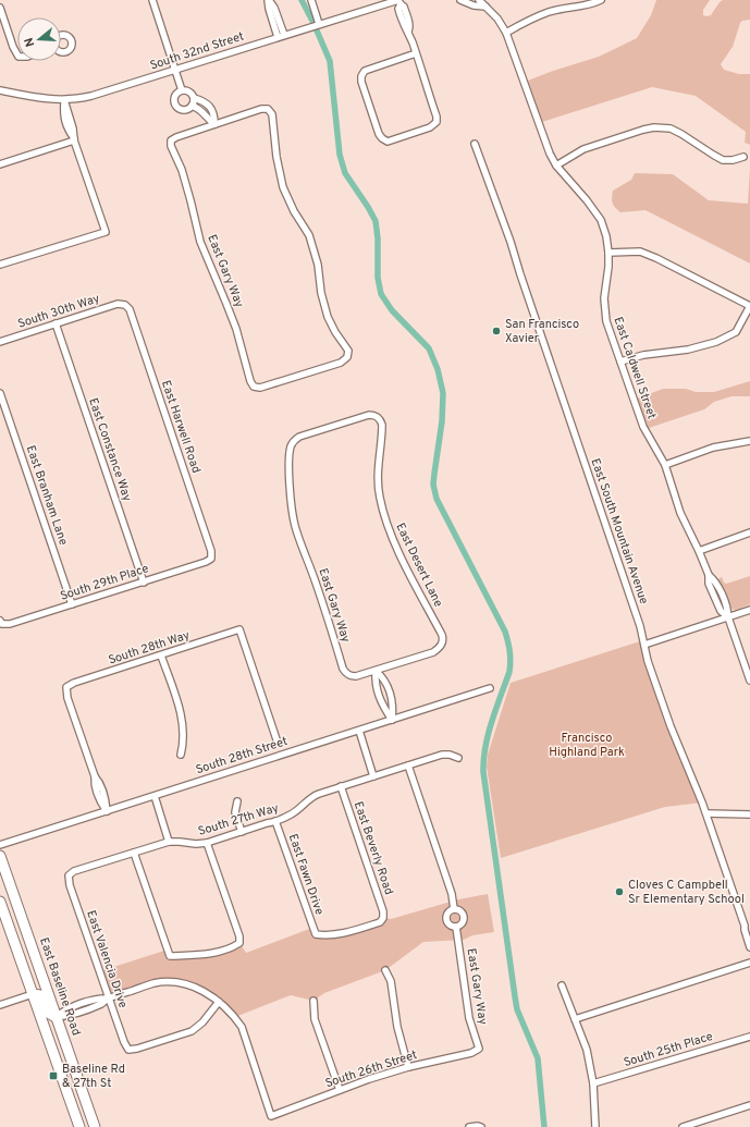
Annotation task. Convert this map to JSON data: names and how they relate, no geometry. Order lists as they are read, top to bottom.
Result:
{
  "streets": {
    "main road": ["East Baseline Road"],
    "street": [
      "South 32nd Street",
      "East Gary Way",
      "South 30th Way",
      "East Caldwell Street",
      "East Harwell Road",
      "East Constance Way",
      "East Branham Lane",
      "East South Mountain Avenue",
      "East Desert Lane",
      "South 29th Place",
      "South 28th Way",
      "South 28th Street",
      "South 27th Way",
      "East Beverly Road",
      "East Fawn Drive",
      "East Valencia Drive",
      "South 25th Place",
      "South 26th Street"
    ]
  },
  "crossings": [
    ["East Gary Way", "East Desert Lane"],
    ["East Gary Way", "South 27th Way"],
    ["East Gary Way", "South 26th Street"],
    ["South 30th Way", "East Harwell Road"],
    ["South 30th Way", "East Constance Way"],
    ["East Harwell Road", "South 29th Place"],
    ["East Constance Way", "South 29th Place"],
    ["East Branham Lane", "South 29th Place"],
    ["South 28th Way", "South 28th Street"],
    ["South 27th Way", "East Beverly Road"],
    ["South 27th Way", "East Fawn Drive"],
    ["South 27th Way", "East Valencia Drive"],
    ["East Beverly Road", "East Fawn Drive"],
    ["East Valencia Drive", "South 26th Street"]
  ],
  "parks": ["Francisco Highland Park"],
  "places": {
    "other": ["San Francisco Xavier", "Cloves C Campbell Sr Elementary School"],
    "transit": ["Baseline Rd & 27th St"]
  },
  "north": "left"
}
